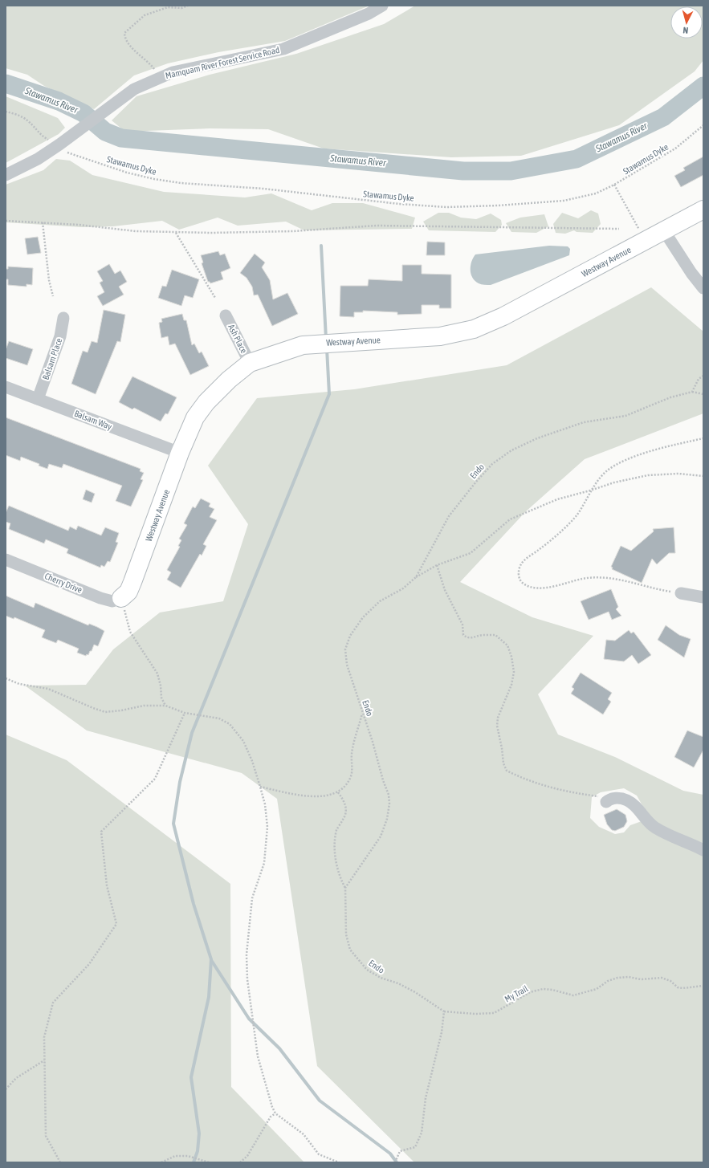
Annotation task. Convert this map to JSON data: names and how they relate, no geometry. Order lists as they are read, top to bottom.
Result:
{
  "streets": {
    "street": [
      "Mamquam River Forest Service Road",
      "Westway Avenue",
      "Ash Place",
      "Balsam Place",
      "Balsam Way",
      "Cherry Drive"
    ],
    "path": ["Stawamus Dyke", "Endo", "My Trail"]
  },
  "crossings": [
    ["Mamquam River Forest Service Road", "Stawamus Dyke"],
    ["Westway Avenue", "Ash Place"],
    ["Westway Avenue", "Balsam Way"],
    ["Westway Avenue", "Cherry Drive"],
    ["Balsam Place", "Balsam Way"],
    ["Endo", "My Trail"]
  ],
  "water": ["Stawamus River"],
  "north": "bottom"
}
